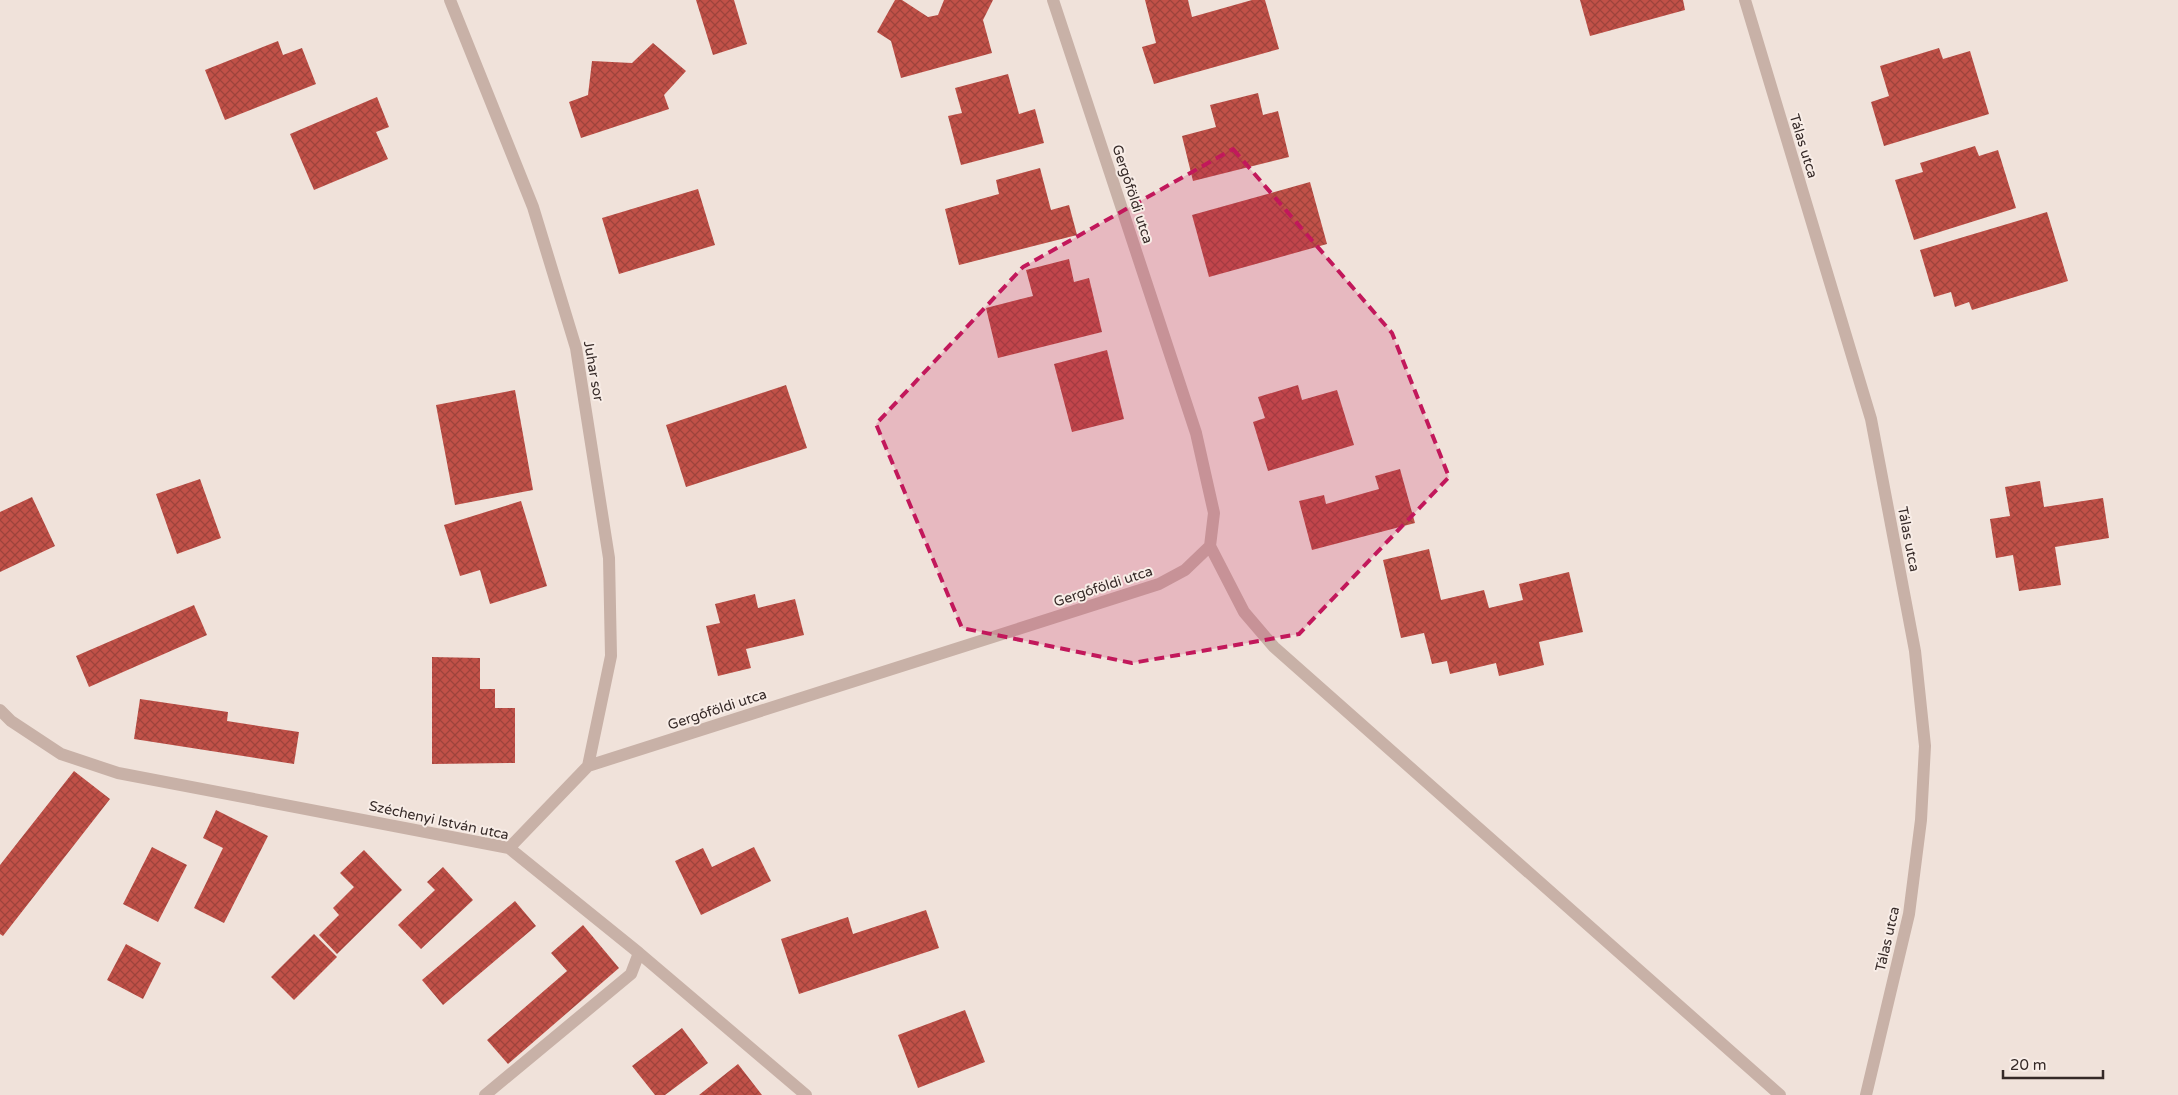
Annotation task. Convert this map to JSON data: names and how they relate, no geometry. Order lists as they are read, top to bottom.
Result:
{
  "streets": {
    "street": [
      "Tálas utca",
      "Gergőföldi utca",
      "Juhar sor",
      "Széchenyi István utca"
    ]
  },
  "crossings": [
    ["Gergőföldi utca", "Juhar sor"],
    ["Gergőföldi utca", "Széchenyi István utca"]
  ],
  "scale_bar": "20 m"
}
